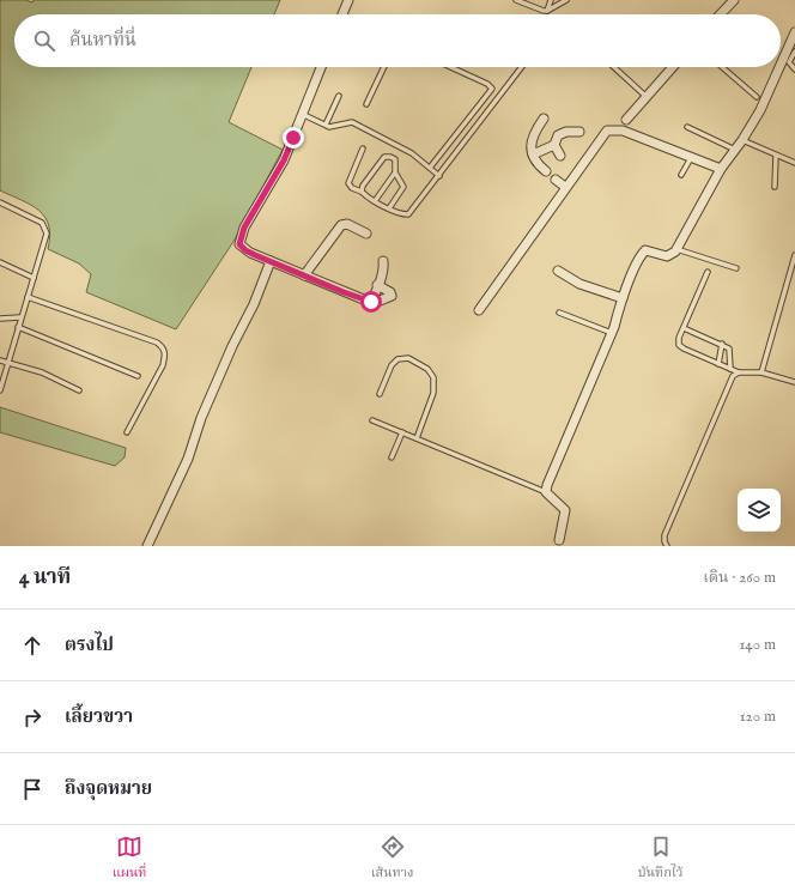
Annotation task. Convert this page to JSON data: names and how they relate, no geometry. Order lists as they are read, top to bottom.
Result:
{
  "page": {
    "search": "ค้นหาที่นี่",
    "heading": ["4 นาที", "เดิน · 260 m"],
    "list": [
      ["ตรงไป", "140 m"],
      ["เลี้ยวขวา", "120 m"],
      "ถึงจุดหมาย"
    ],
    "nav": ["แผนที่", "เส้นทาง", "บันทึกไว้"]
  }
}
